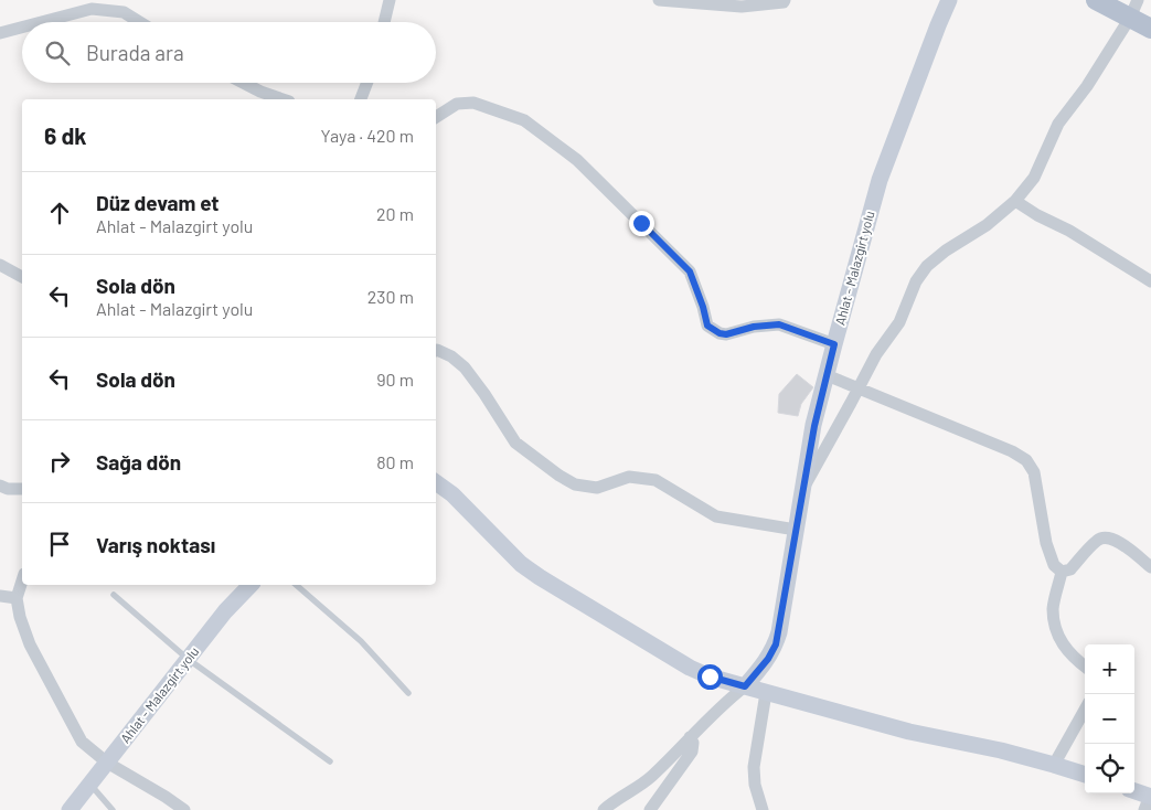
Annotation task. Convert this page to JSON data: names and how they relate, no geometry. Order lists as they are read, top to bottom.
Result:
{
  "streets": {
    "main road": ["Ahlat - Malazgirt yolu"]
  },
  "page": {
    "search": "Burada ara",
    "heading": ["6 dk", "Yaya · 420 m"],
    "list": [
      ["Düz devam et", "Ahlat - Malazgirt yolu", "20 m"],
      ["Sola dön", "Ahlat - Malazgirt yolu", "230 m"],
      ["Sola dön", "90 m"],
      ["Sağa dön", "80 m"],
      "Varış noktası"
    ],
    "map_buttons": ["+", "−"]
  }
}
